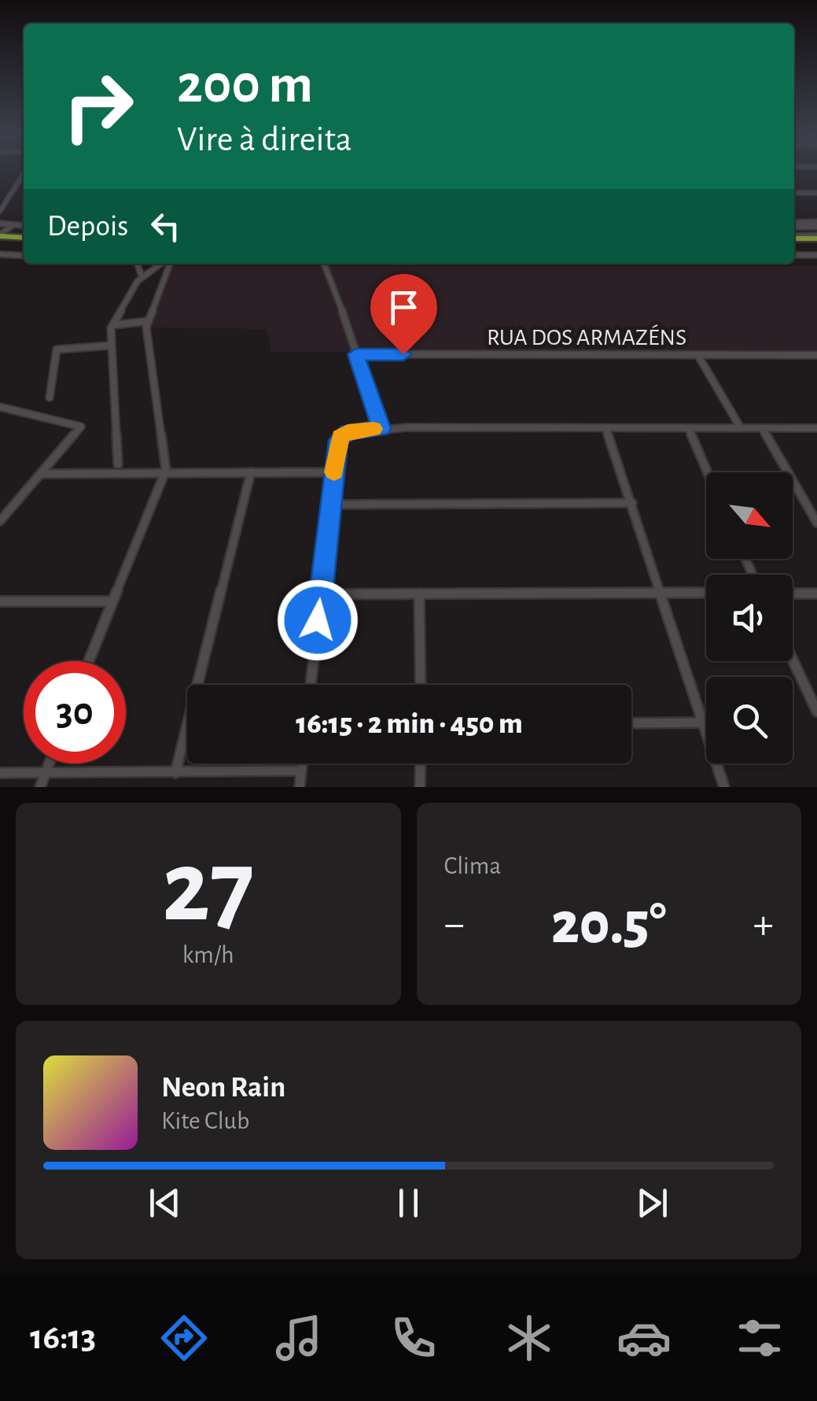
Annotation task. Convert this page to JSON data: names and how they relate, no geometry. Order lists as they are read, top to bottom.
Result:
{
  "streets": {
    "street": ["RUA DOS ARMAZÉNS"]
  },
  "north": "bottom right",
  "page": {
    "turn": ["200 m", "Vire à direita"],
    "then": "Depois",
    "limit": "30",
    "trip": "16:15 · 2 min · 450 m",
    "tile": [
      ["27", "km/h"],
      "Clima"
    ],
    "heat": ["−", "20.5°", "+"],
    "song": ["Neon Rain", "Kite Club"],
    "tabs": "16:13"
  }
}
